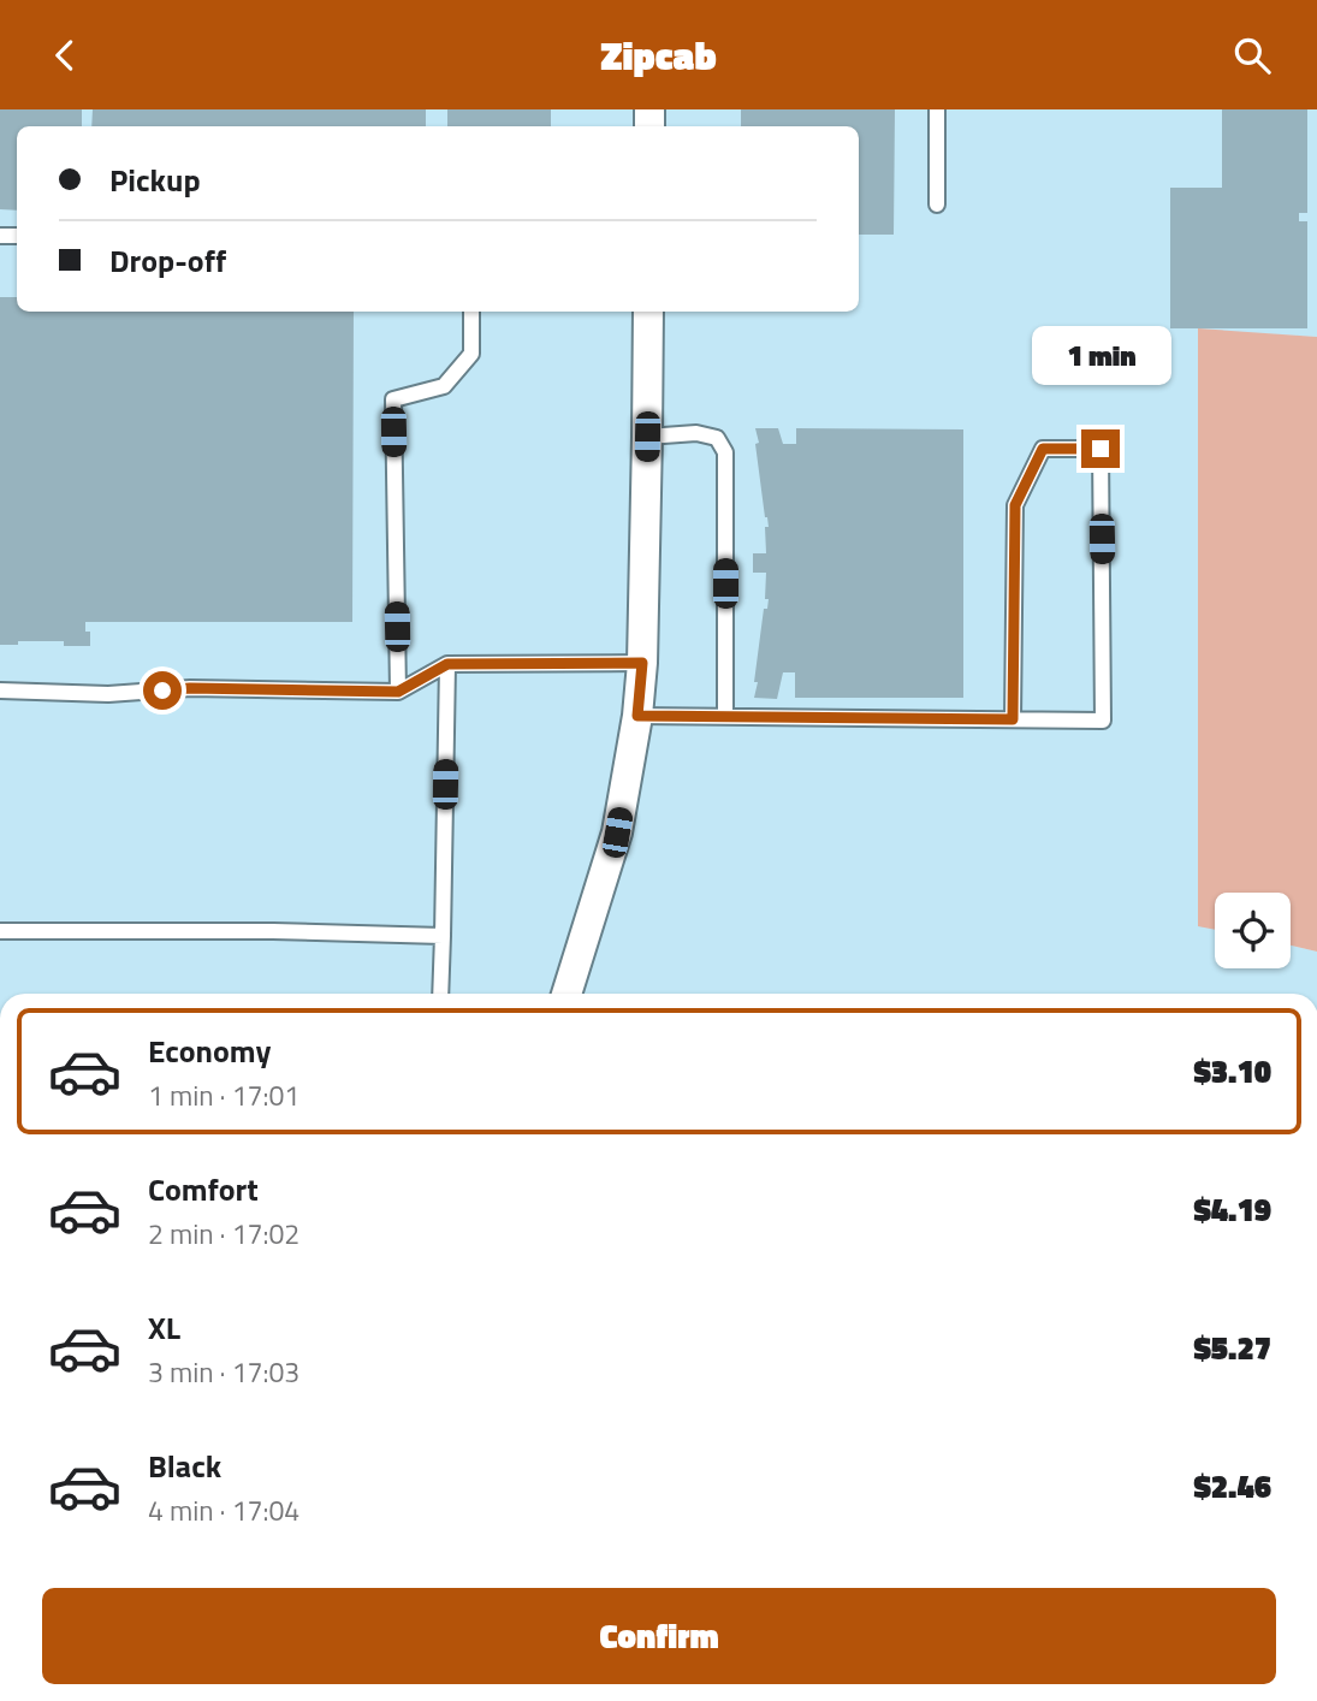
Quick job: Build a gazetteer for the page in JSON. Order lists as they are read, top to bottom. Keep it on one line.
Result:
{"page":{"header":"Zipcab","banner":["Pickup","Drop-off"],"bubble":"1 min","list":[{"name":"Economy","note":"1 min · 17:01","value":"$3.10"},{"name":"Comfort","note":"2 min · 17:02","value":"$4.19"},{"name":"XL","note":"3 min · 17:03","value":"$5.27"},{"name":"Black","note":"4 min · 17:04","value":"$2.46"}],"buttons":"Confirm"}}
